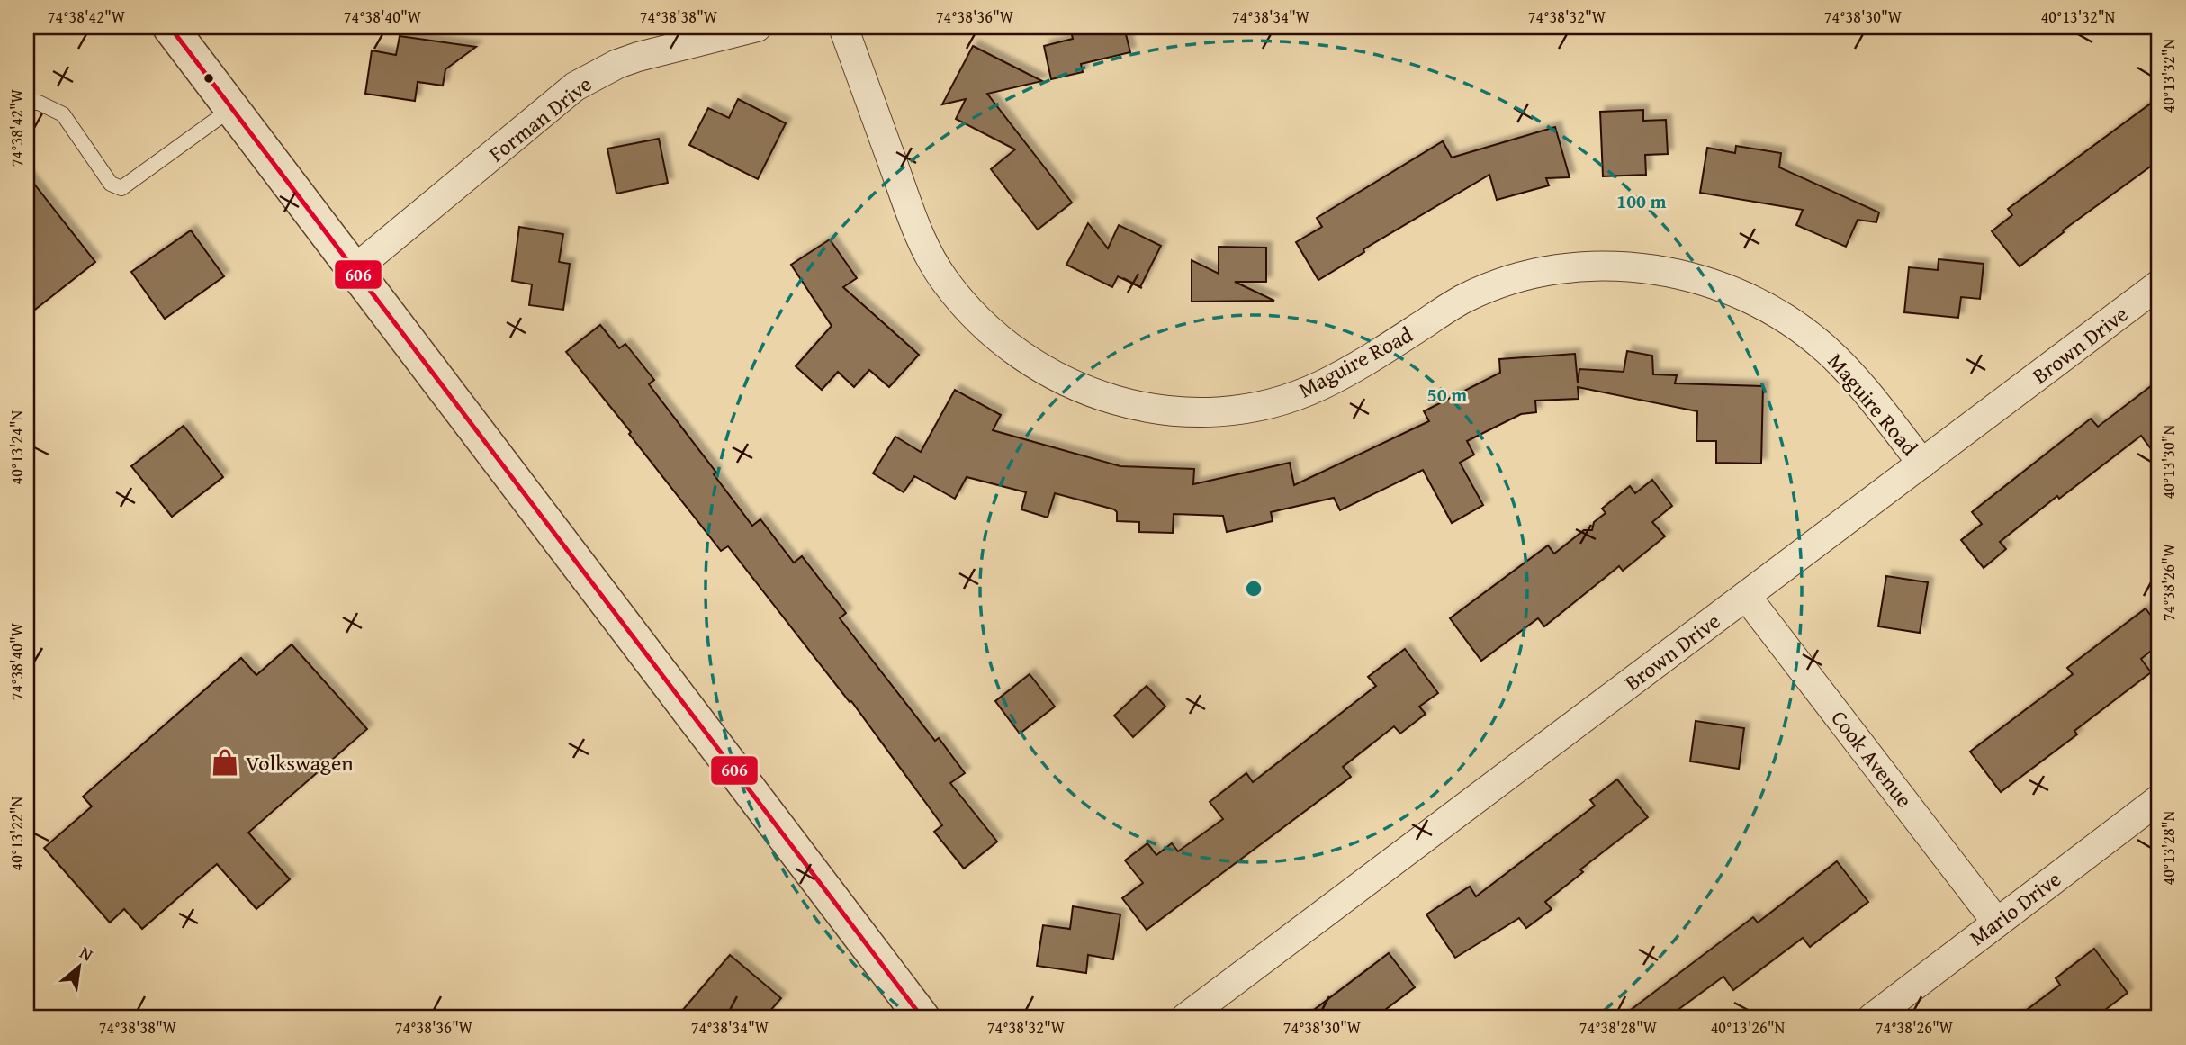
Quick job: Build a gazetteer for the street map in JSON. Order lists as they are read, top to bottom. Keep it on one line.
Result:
{"streets":{"street":["Forman Drive","Brown Drive","Maguire Road","Cook Avenue","Mario Drive"]},"crossings":[["Brown Drive","Maguire Road"],["Brown Drive","Cook Avenue"],["Cook Avenue","Mario Drive"]],"places":{"shop":["Volkswagen"]},"lines":["transit line 606"],"north":"top right","coordinates":["74°38'42\"W","74°38'40\"W","74°38'38\"W","74°38'36\"W","74°38'34\"W","74°38'32\"W","74°38'30\"W","40°13'32\"N","40°13'24\"N","40°13'30\"N","74°38'26\"W","40°13'22\"N","40°13'28\"N","74°38'28\"W","40°13'26\"N"],"rings":["100 m","50 m"]}
